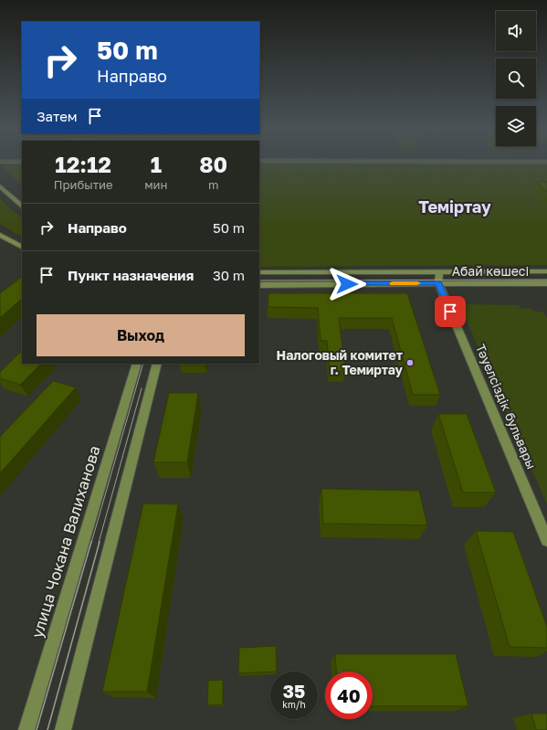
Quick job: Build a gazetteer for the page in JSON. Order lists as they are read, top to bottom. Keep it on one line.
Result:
{"streets":{"street":["Абай көшесі","Тәуелсіздік бульвары","улица Чокана Валиханова"]},"crossings":[["Абай көшесі","Тәуелсіздік бульвары"]],"districts":["Теміртау"],"places":["Налоговый комитет г. Темиртау"],"page":{"turn":["50 m","Направо"],"then":"Затем","eta":["12:12","Прибытие","1","мин","80","m"],"list":[{"name":"Направо","value":"50 m"},{"name":"Пункт назначения","value":"30 m"}],"buttons":"Выход","speed":"35 km/h","limit":"40"}}
